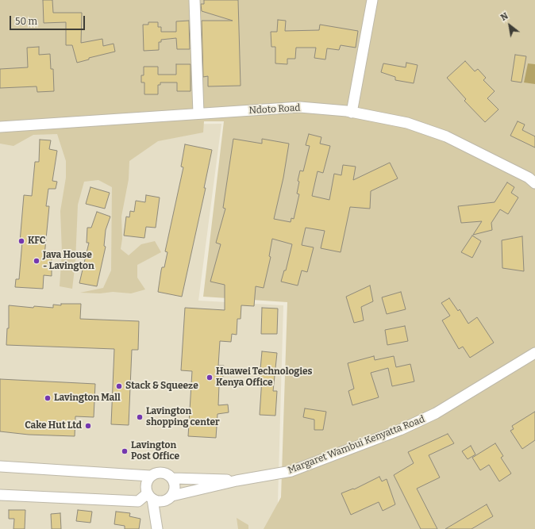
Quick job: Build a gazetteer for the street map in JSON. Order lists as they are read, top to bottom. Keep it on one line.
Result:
{"streets":{"street":["Ndoto Road","Margaret Wambui Kenyatta Road"]},"places":["KFC","Java House - Lavington","Huawei Technologies Kenya Office","Stack & Squeeze","Lavington Mall","Lavington shopping center","Cake Hut Ltd","Lavington Post Office"],"scale_bar":"50 m","north":"top left"}
